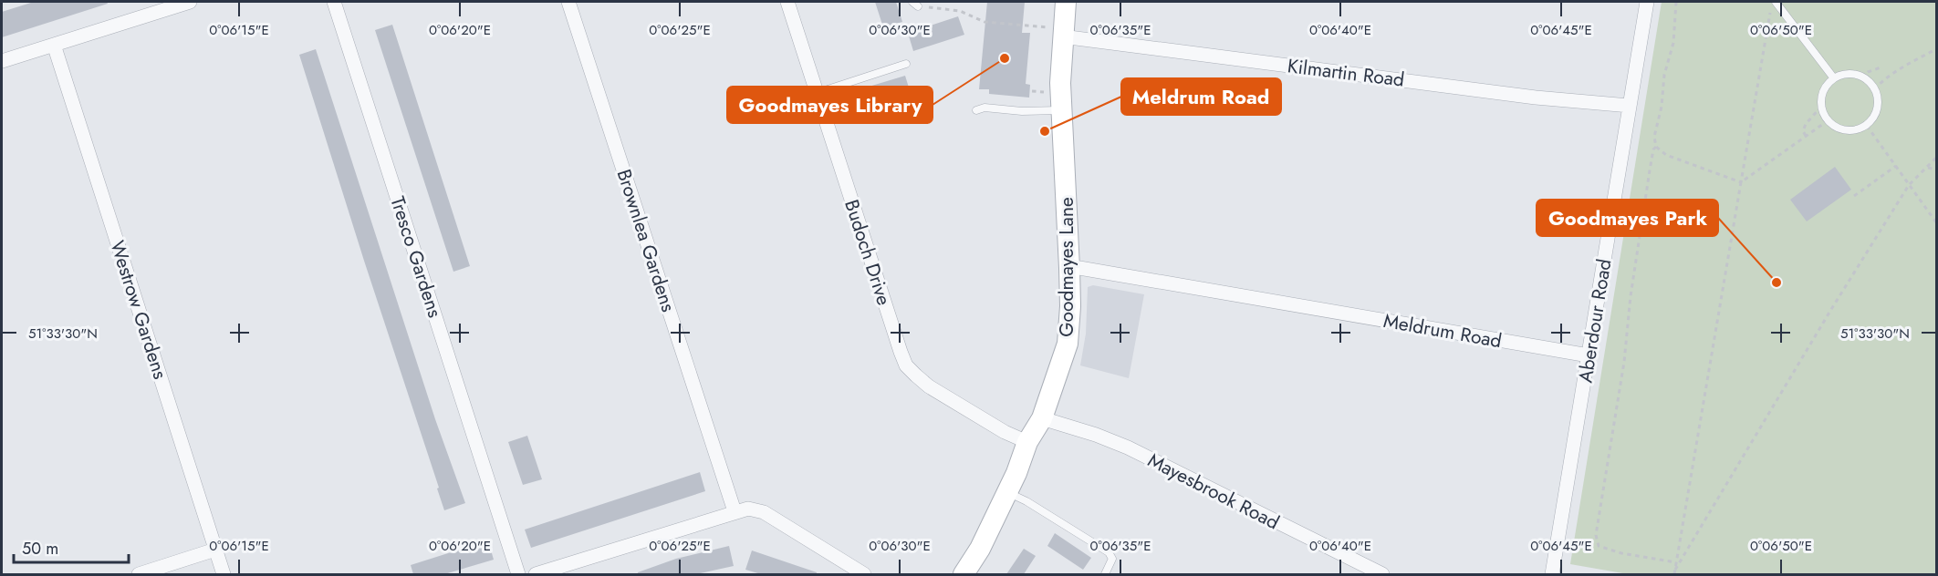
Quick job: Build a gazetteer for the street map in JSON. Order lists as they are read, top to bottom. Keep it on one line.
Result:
{"streets":{"main road":["Goodmayes Lane"],"street":["Kilmartin Road","Brownlea Gardens","Budoch Drive","Tresco Gardens","Westrow Gardens","Aberdour Road","Meldrum Road","Mayesbrook Road"]},"crossings":[["Kilmartin Road","Goodmayes Lane"],["Kilmartin Road","Aberdour Road"],["Budoch Drive","Goodmayes Lane"],["Goodmayes Lane","Meldrum Road"],["Goodmayes Lane","Mayesbrook Road"],["Aberdour Road","Meldrum Road"]],"places":["Goodmayes Library","Meldrum Road","Goodmayes Park"],"scale_bar":"50 m","coordinates":["0°06'15\"E","0°06'20\"E","0°06'25\"E","0°06'30\"E","0°06'35\"E","0°06'40\"E","0°06'45\"E","0°06'50\"E","51°33'30\"N"]}
